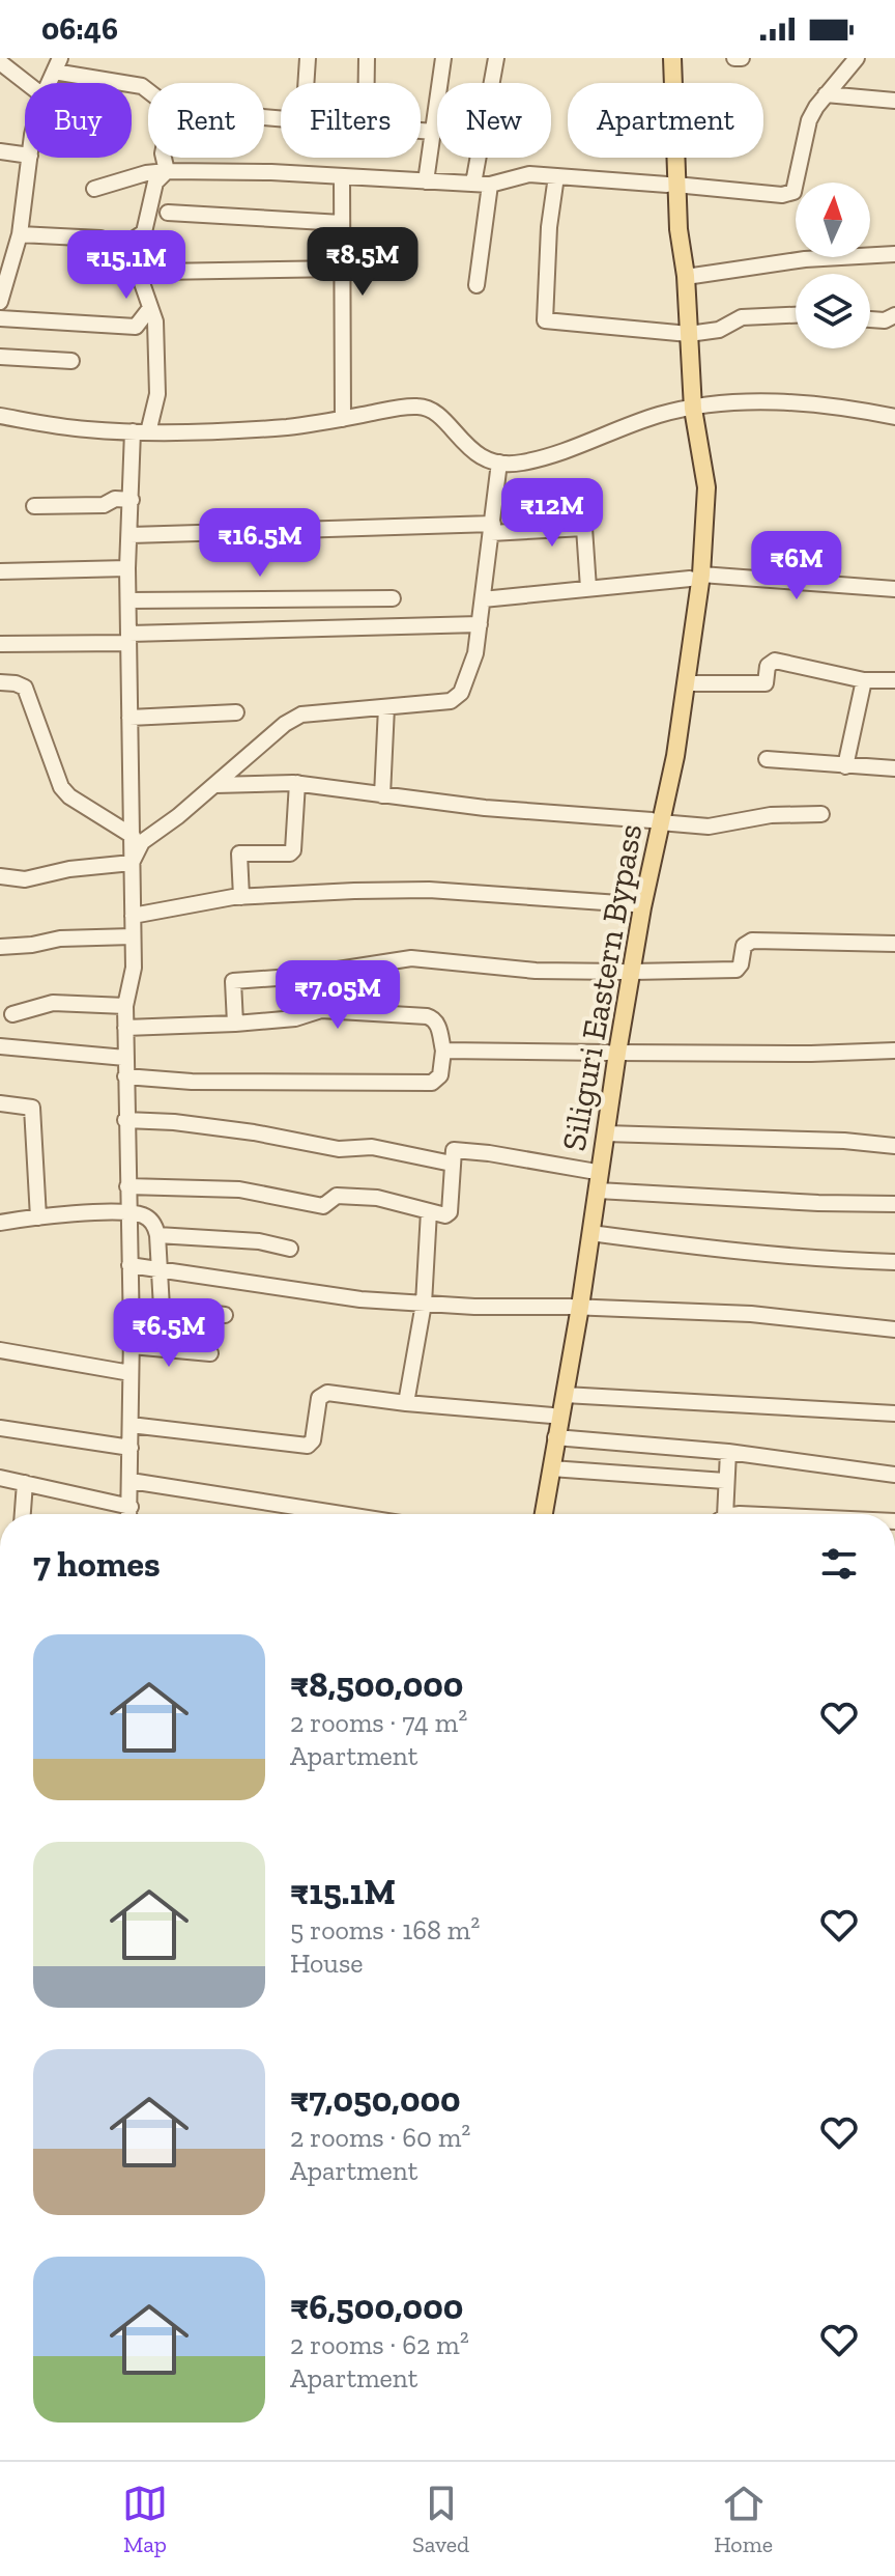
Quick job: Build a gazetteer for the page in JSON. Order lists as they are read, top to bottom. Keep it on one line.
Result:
{"streets":{"main road":["Siliguri Eastern Bypass"]},"north":"top","page":{"status":"06:46","chip":["Buy","Rent","Filters","New","Apartment"],"price":["₹8.5M","₹15.1M","₹12M","₹16.5M","₹6M","₹7.05M","₹6.5M"],"heading":"7 homes","list":[{"name":"₹8,500,000","note":"2 rooms · 74 m² · Apartment"},{"name":"₹15.1M","note":"5 rooms · 168 m² · House"},{"name":"₹7,050,000","note":"2 rooms · 60 m² · Apartment"},{"name":"₹6,500,000","note":"2 rooms · 62 m² · Apartment"}],"tabs":["Map","Saved","Home"]}}
